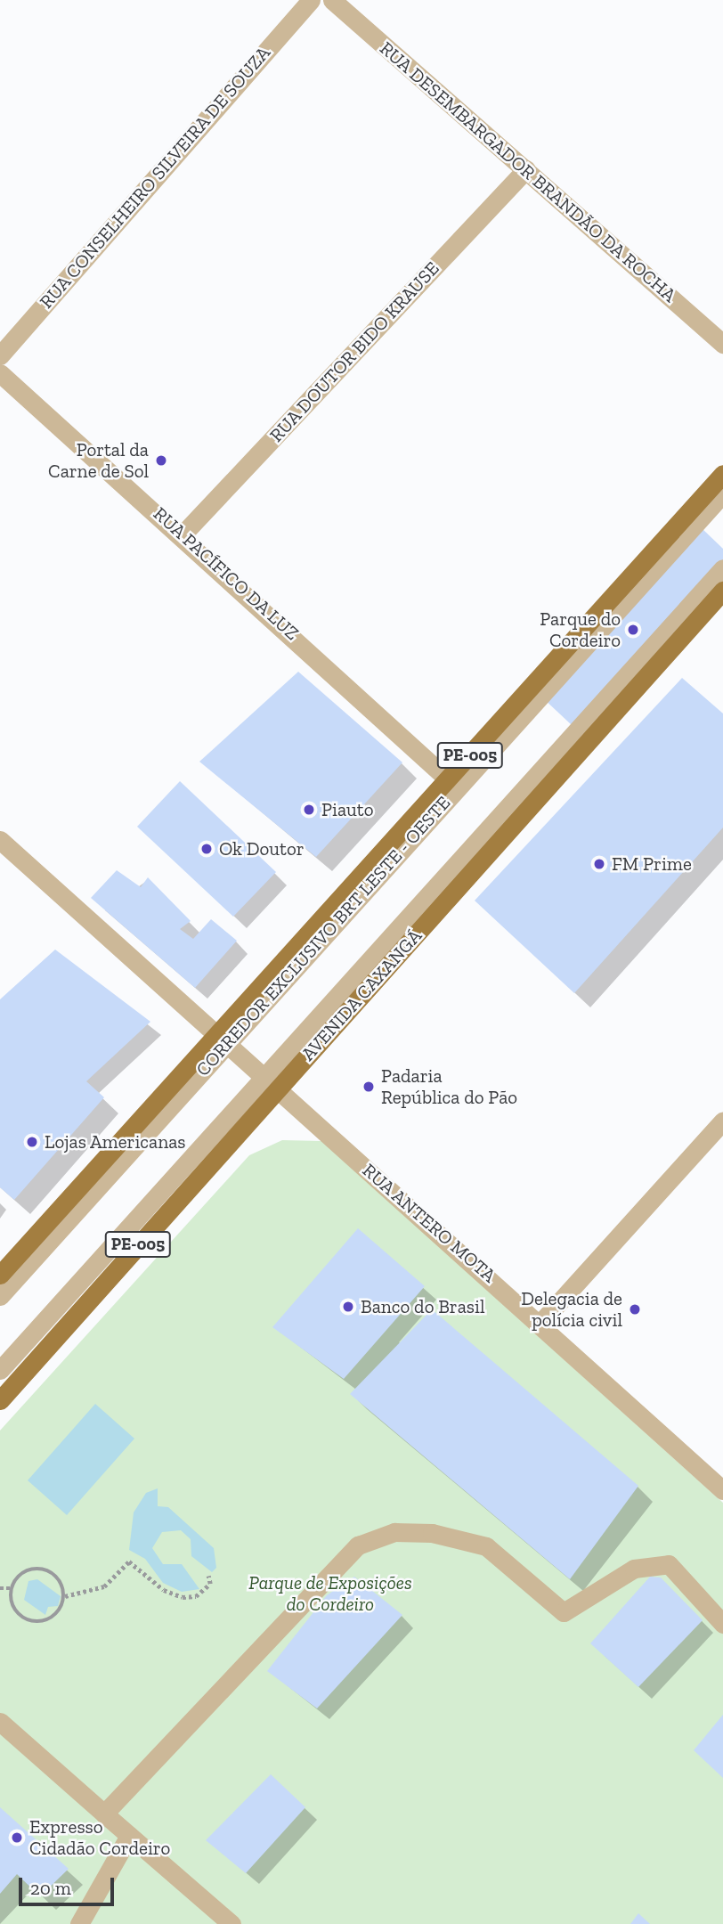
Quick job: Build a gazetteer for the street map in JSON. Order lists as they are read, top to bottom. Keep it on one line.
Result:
{"streets":{"main road":["PE-005","AVENIDA CAXANGÁ"],"street":["RUA DESEMBARGADOR BRANDÃO DA ROCHA","RUA CONSELHEIRO SILVEIRA DE SOUZA","RUA DOUTOR BIDO KRAUSE","RUA PACÍFICO DA LUZ","CORREDOR EXCLUSIVO BRT LESTE - OESTE","RUA ANTERO MOTA"]},"crossings":[["RUA DESEMBARGADOR BRANDÃO DA ROCHA","RUA DOUTOR BIDO KRAUSE"],["RUA DOUTOR BIDO KRAUSE","RUA PACÍFICO DA LUZ"],["RUA PACÍFICO DA LUZ","PE-005"],["PE-005","CORREDOR EXCLUSIVO BRT LESTE - OESTE"],["PE-005","RUA ANTERO MOTA"],["CORREDOR EXCLUSIVO BRT LESTE - OESTE","RUA ANTERO MOTA"],["AVENIDA CAXANGÁ","RUA ANTERO MOTA"]],"parks":["Parque de Exposições do Cordeiro"],"places":["Portal da Carne de Sol","Parque do Cordeiro","Piauto","Ok Doutor","FM Prime","Padaria República do Pão","Lojas Americanas","Banco do Brasil","Delegacia de polícia civil","Expresso Cidadão Cordeiro"],"scale_bar":"20 m"}
